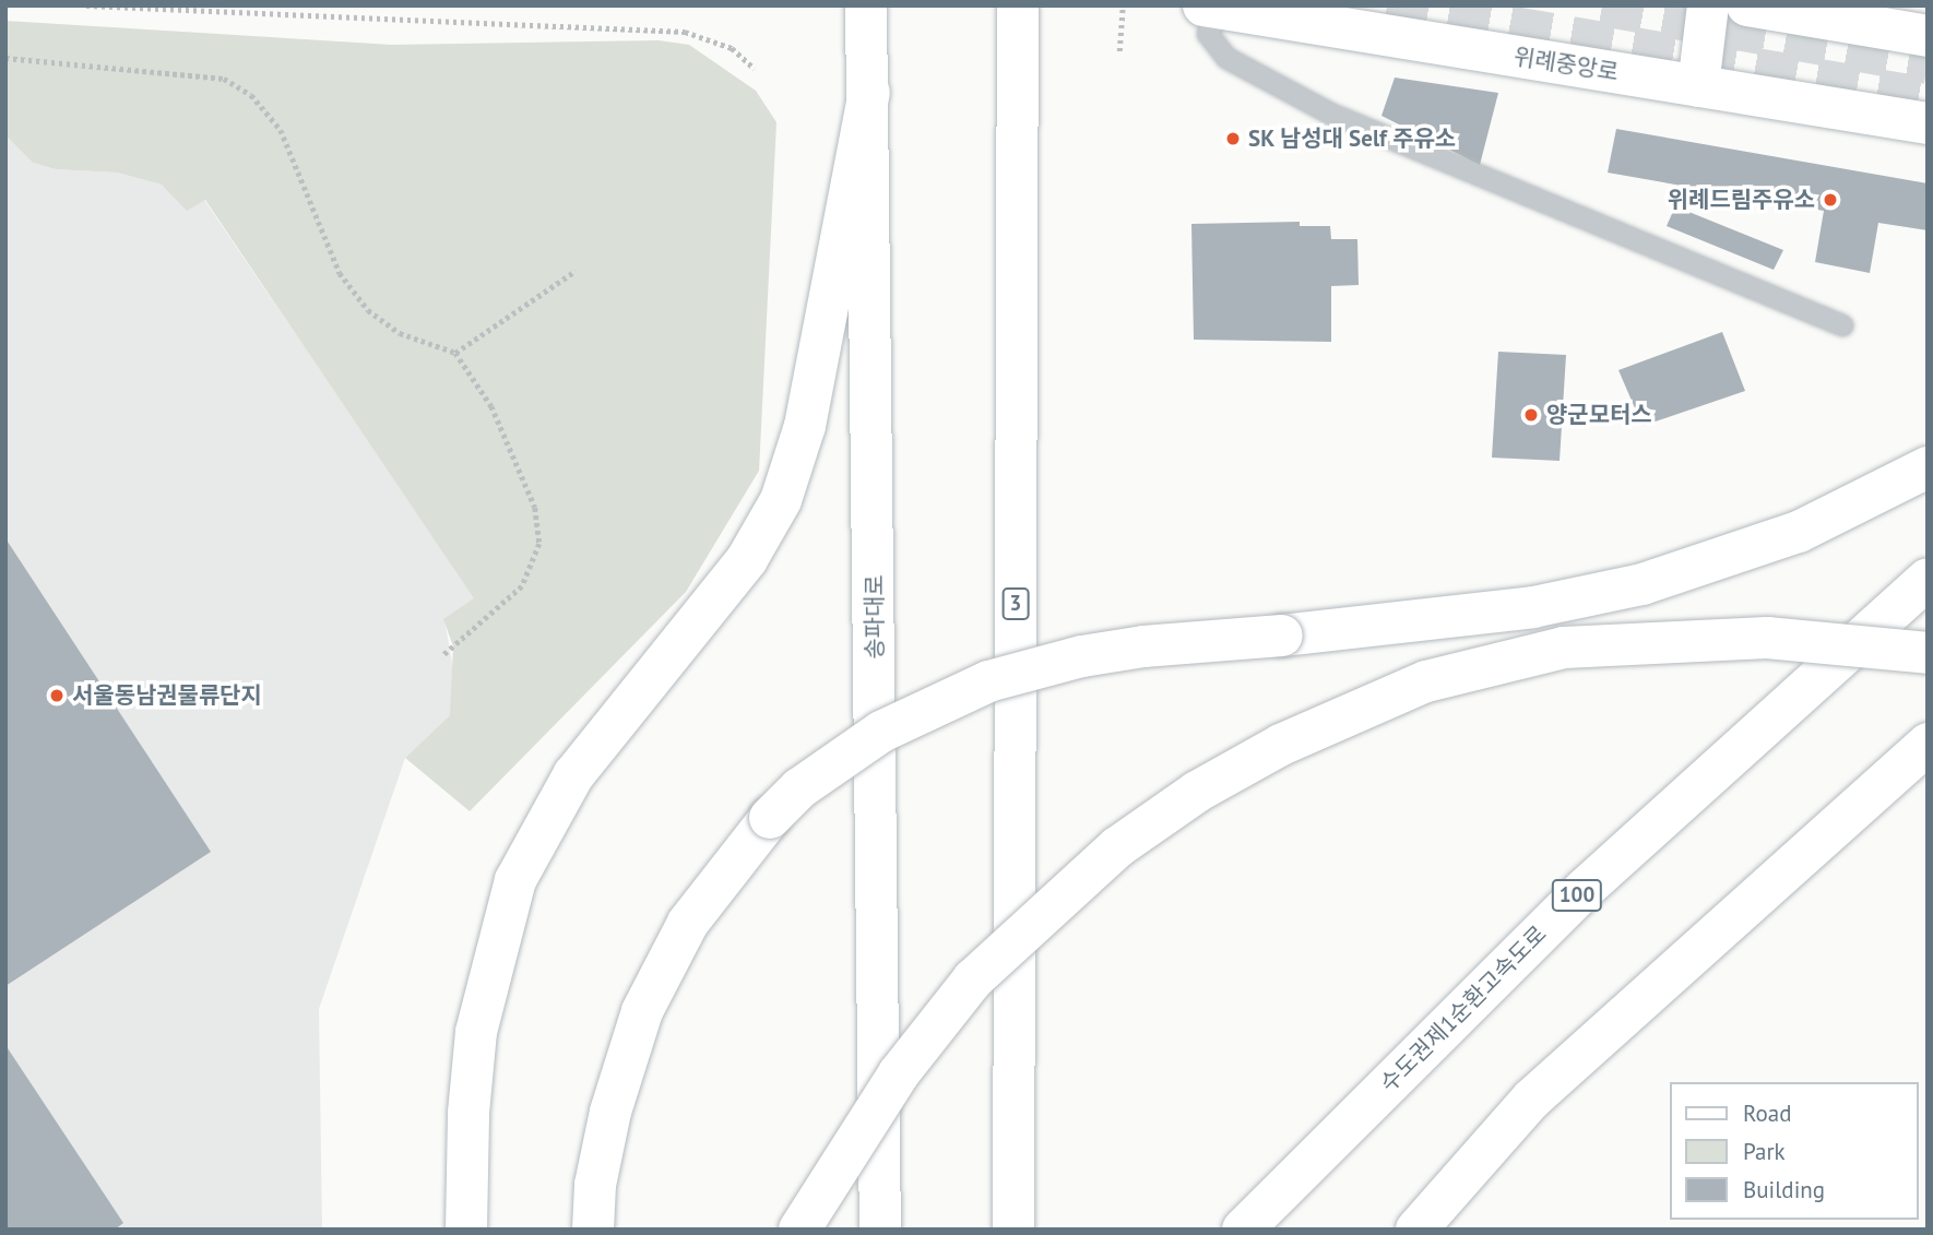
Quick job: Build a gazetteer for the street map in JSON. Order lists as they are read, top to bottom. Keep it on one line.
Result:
{"streets":{"main road":["위례중앙로","3","송파대로","100","수도권제1순환고속도로"]},"places":["SK 남성대 Self 주유소","위례드림주유소","양군모터스","서울동남권물류단지"],"legend":["Road","Park","Building"]}
